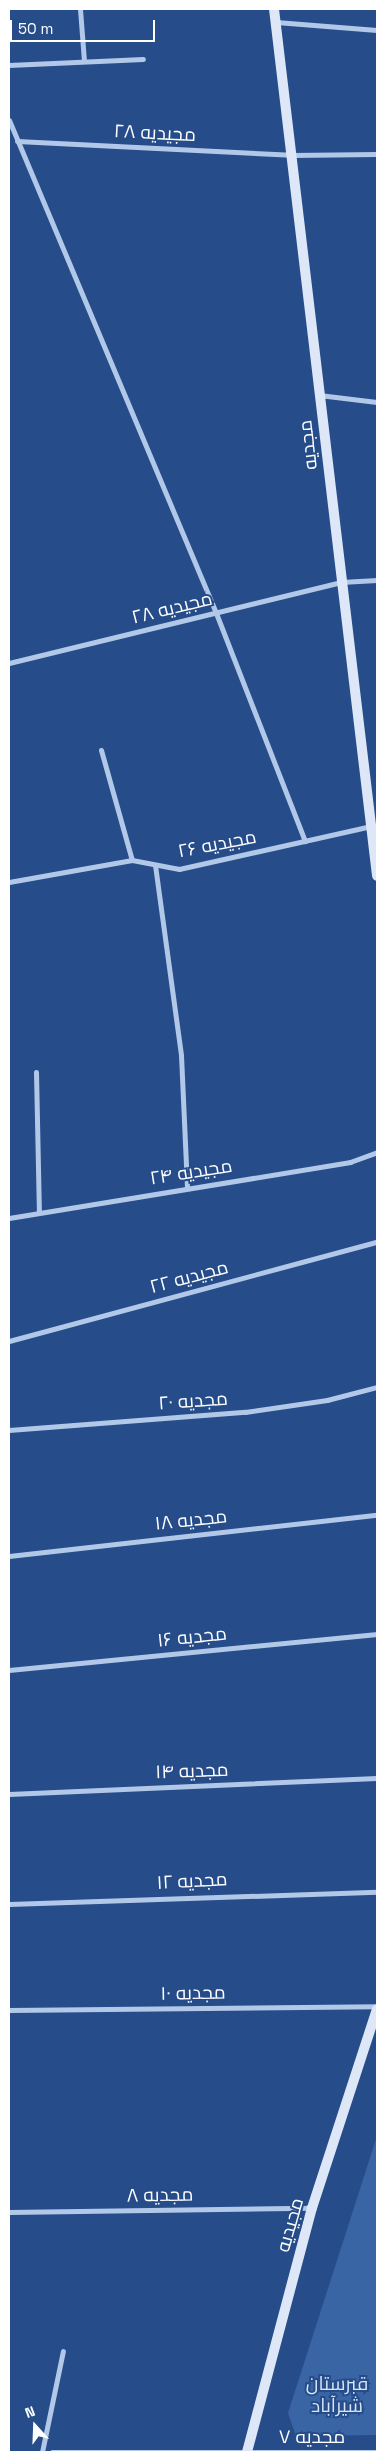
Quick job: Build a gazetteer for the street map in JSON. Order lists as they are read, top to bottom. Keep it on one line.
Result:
{"streets":{"street":["مجیدیه ۲۸","مجدیه","مجیدیه ۲۶","مجیدیه ۲۴","مجیدیه ۲۲","مجدیه ۲۰","مجدیه ۱۸","مجدیه ۱۶","مجدیه ۱۴","مجدیه ۱۲","مجدیه ۱۰","مجدیه ۸","مجیدیه","مجدیه ۷"]},"crossings":[["مجیدیه ۲۸","مجدیه"],["مجدیه","مجیدیه ۲۶"],["مجدیه ۱۰","مجیدیه"],["مجدیه ۸","مجیدیه"],["مجیدیه","مجدیه ۷"]],"parks":["قبرستان شیرآباد"],"scale_bar":"50 m","north":"top"}
